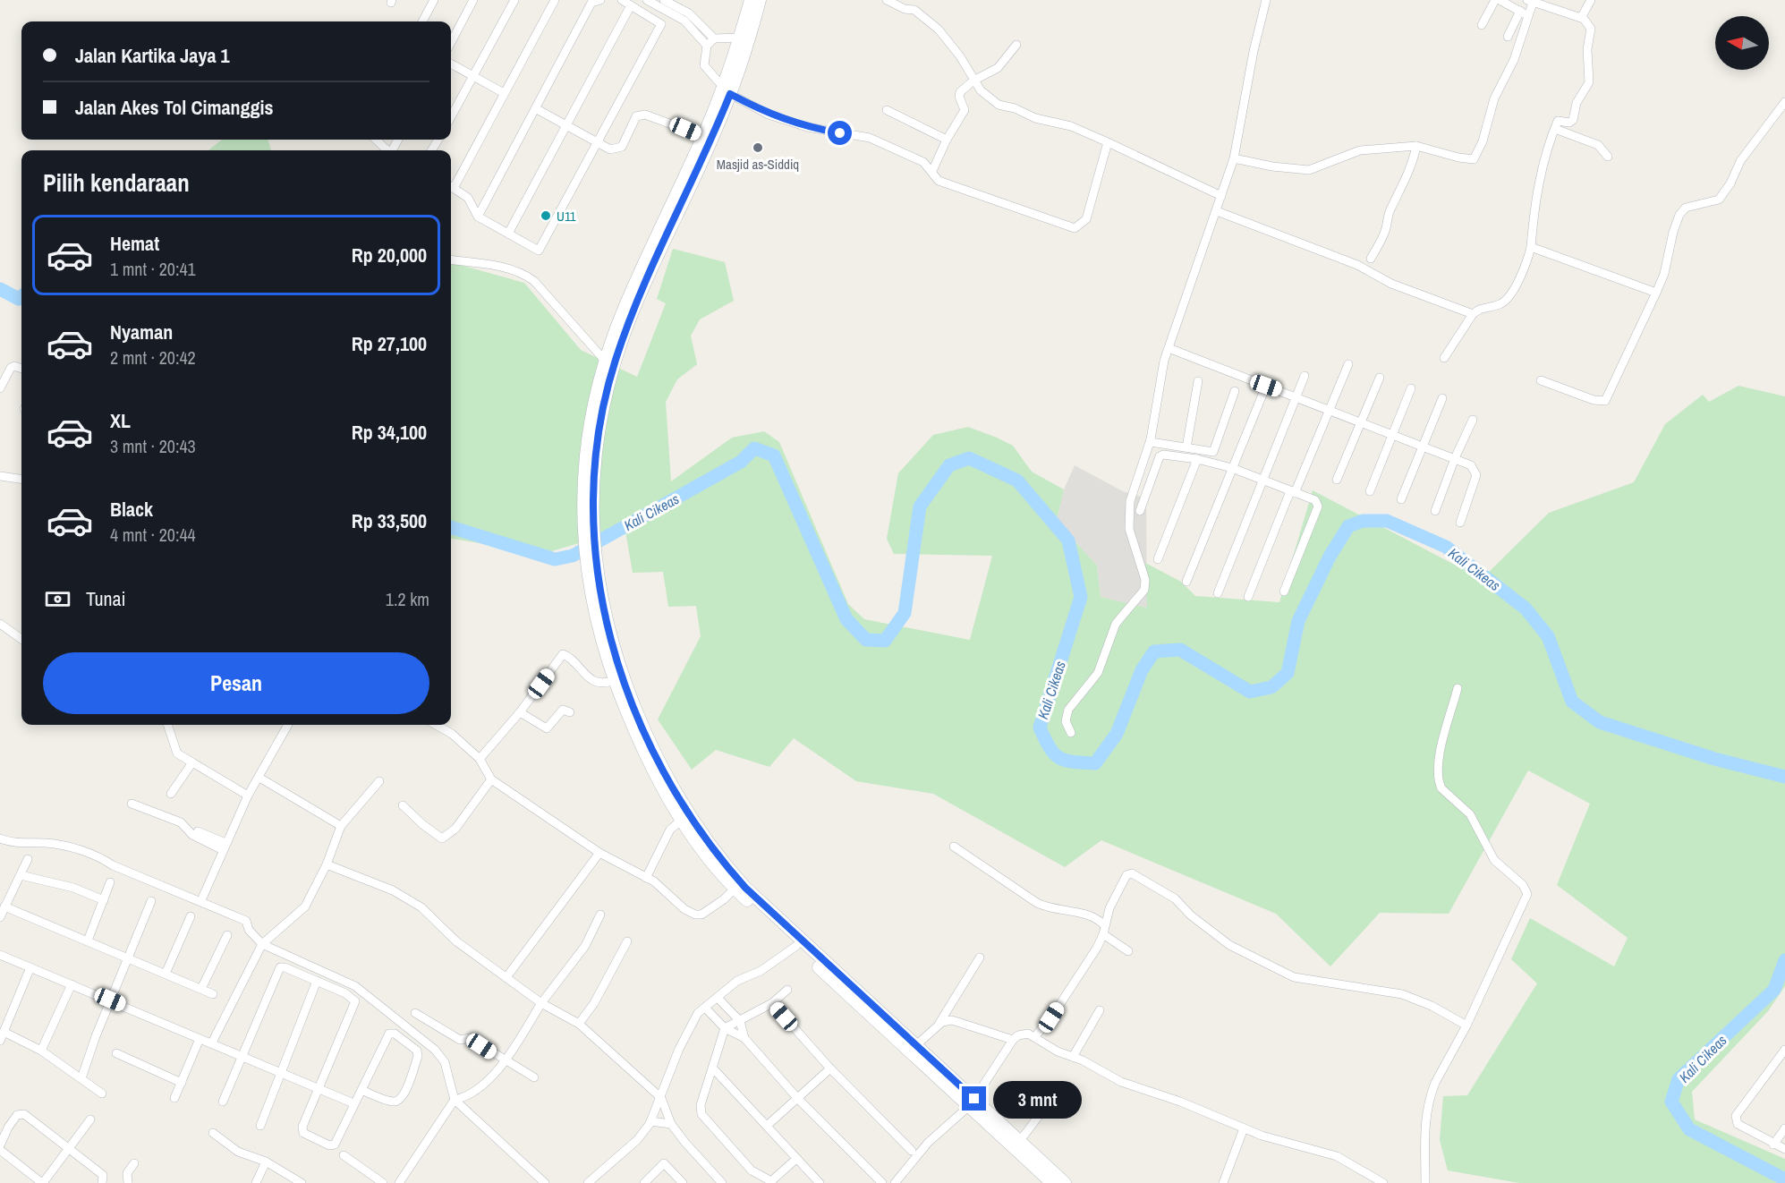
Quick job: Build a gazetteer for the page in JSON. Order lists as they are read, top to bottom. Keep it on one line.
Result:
{"water":["Kali Cikeas"],"places":["Masjid as-Siddiq","U11"],"north":"left","page":{"banner":["Jalan Kartika Jaya 1","Jalan Akes Tol Cimanggis"],"heading":"Pilih kendaraan","list":[{"name":"Hemat","note":"1 mnt · 20:41","value":"Rp 20,000"},{"name":"Nyaman","note":"2 mnt · 20:42","value":"Rp 27,100"},{"name":"XL","note":"3 mnt · 20:43","value":"Rp 34,100"},{"name":"Black","note":"4 mnt · 20:44","value":"Rp 33,500"}],"pay":["Tunai","1.2 km"],"buttons":"Pesan","bubble":"3 mnt"}}
